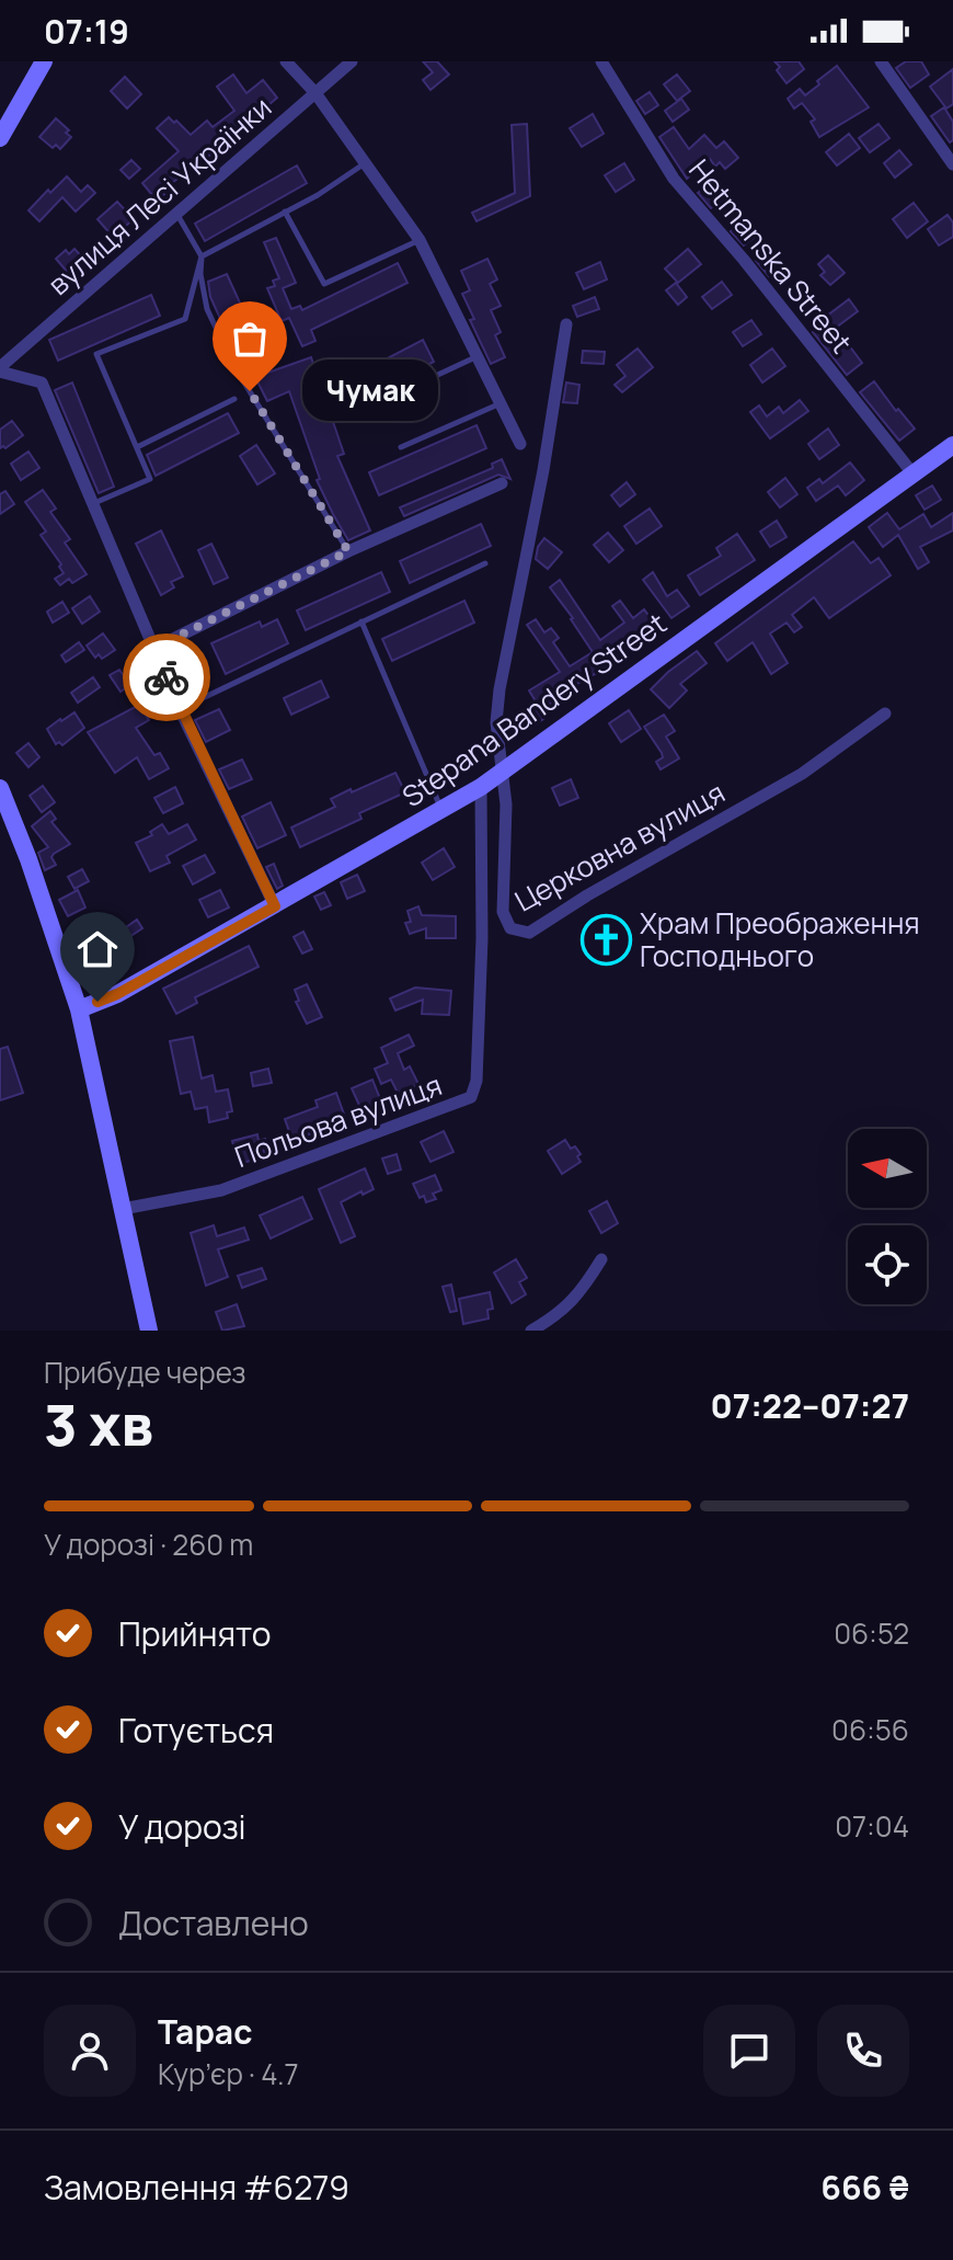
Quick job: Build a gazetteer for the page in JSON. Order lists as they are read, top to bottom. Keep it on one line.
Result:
{"streets":{"street":["вулиця Лесі Українки","Hetmanska Street","Stepana Bandery Street","Церковна вулиця","Польова вулиця"]},"crossings":[["Hetmanska Street","Stepana Bandery Street"],["Stepana Bandery Street","Церковна вулиця"],["Stepana Bandery Street","Польова вулиця"]],"places":{"other":["Чумак"],"church":["Храм Преображення Господнього"]},"north":"left","page":{"status":"07:19","bubble":"Чумак","heading":["3 хв","Прибуде через","07:22–07:27"],"panel":["Тарас","Кур’єр · 4.7","Замовлення #6279","666 ₴"],"bar":"У дорозі · 260 m","list":[["Прийнято","06:52"],["Готується","06:56"],["У дорозі","07:04"],"Доставлено"]}}
